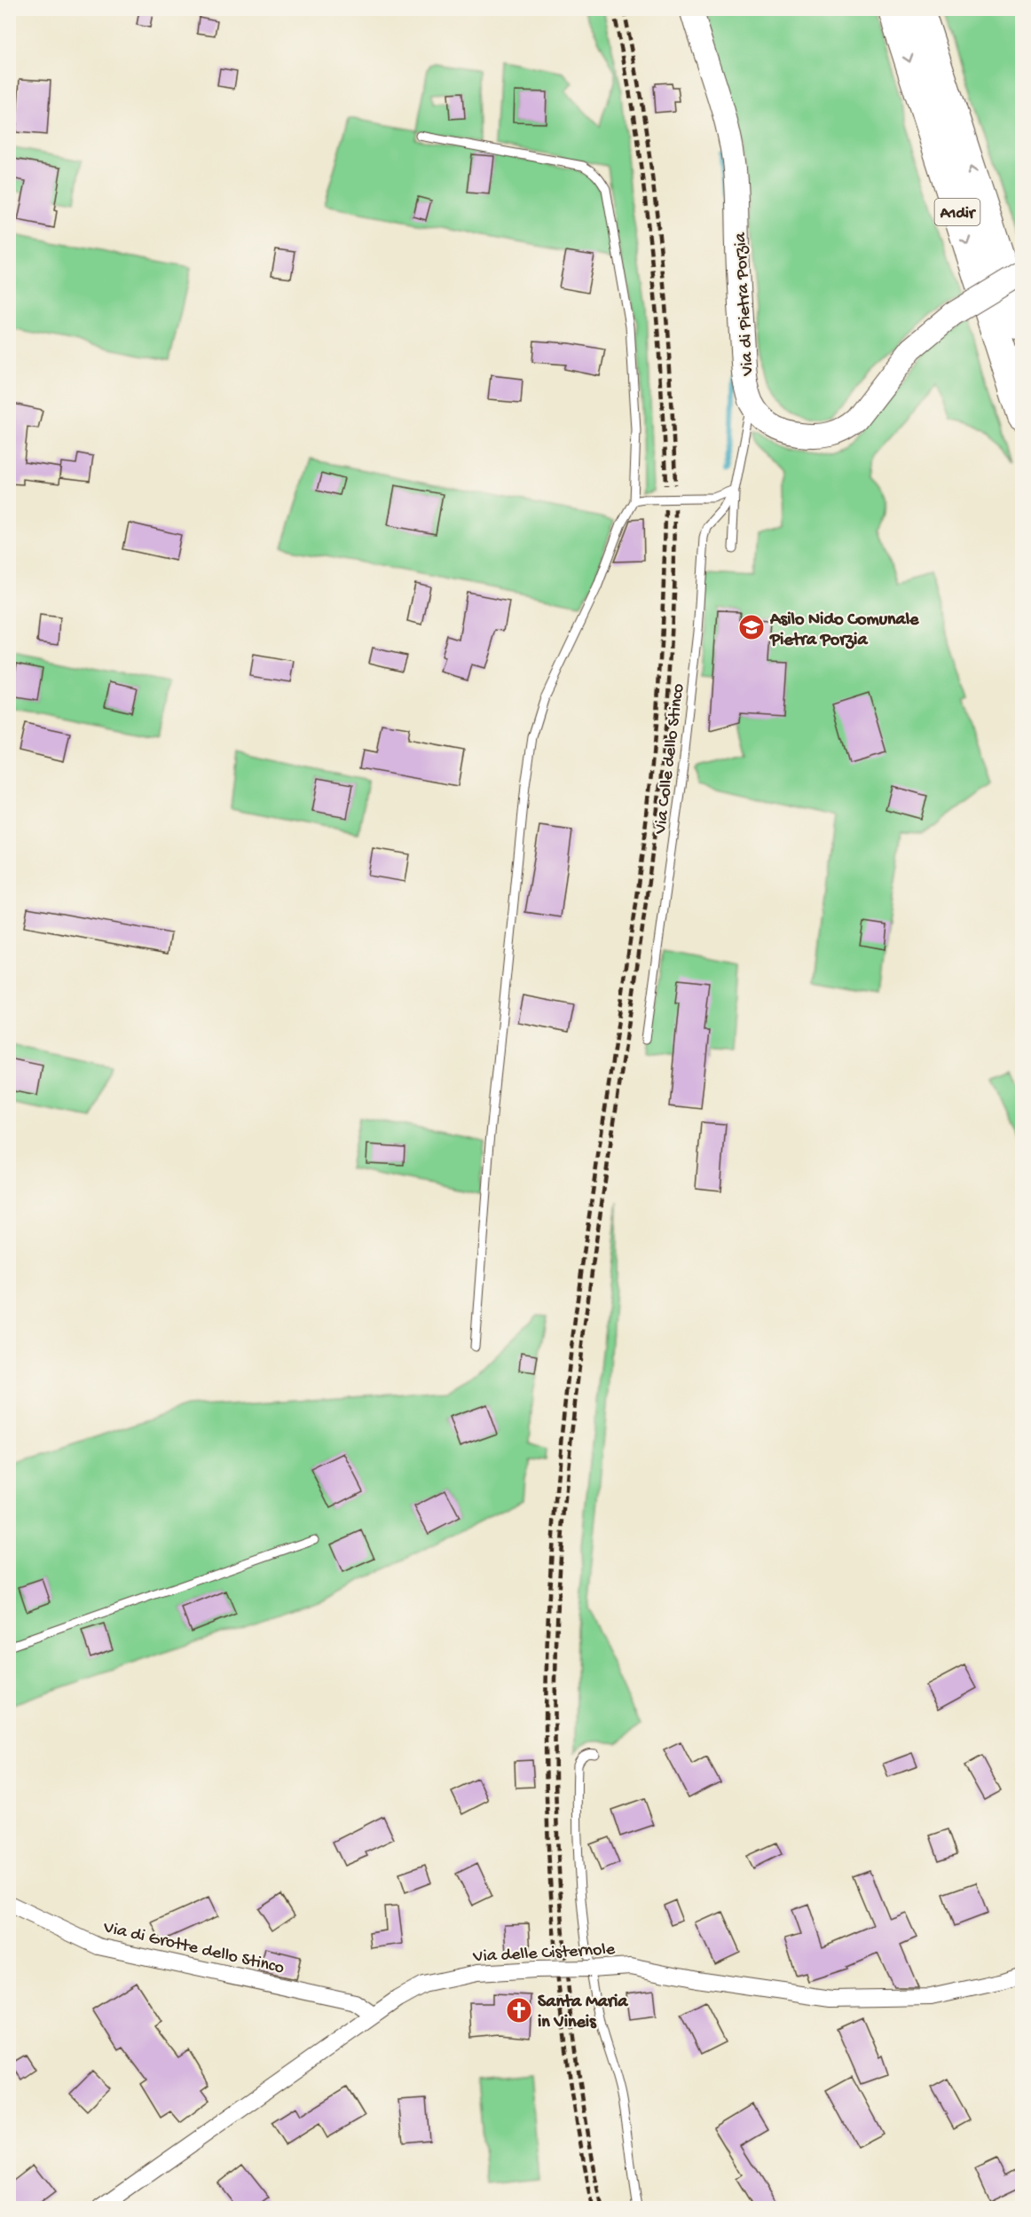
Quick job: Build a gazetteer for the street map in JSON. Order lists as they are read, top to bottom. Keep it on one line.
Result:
{"streets":{"highway":["A1dir"],"street":["Via di Pietra Porzia","Via di Grotte dello Stinco","Via delle Cisternole"],"lane":["Via Colle dello Stinco"]},"crossings":[["Via di Pietra Porzia","Via Colle dello Stinco"],["Via di Grotte dello Stinco","Via delle Cisternole"]],"places":{"school or university":["Asilo Nido Comunale Pietra Porzia"],"church":["Santa Maria in Vineis"]}}
